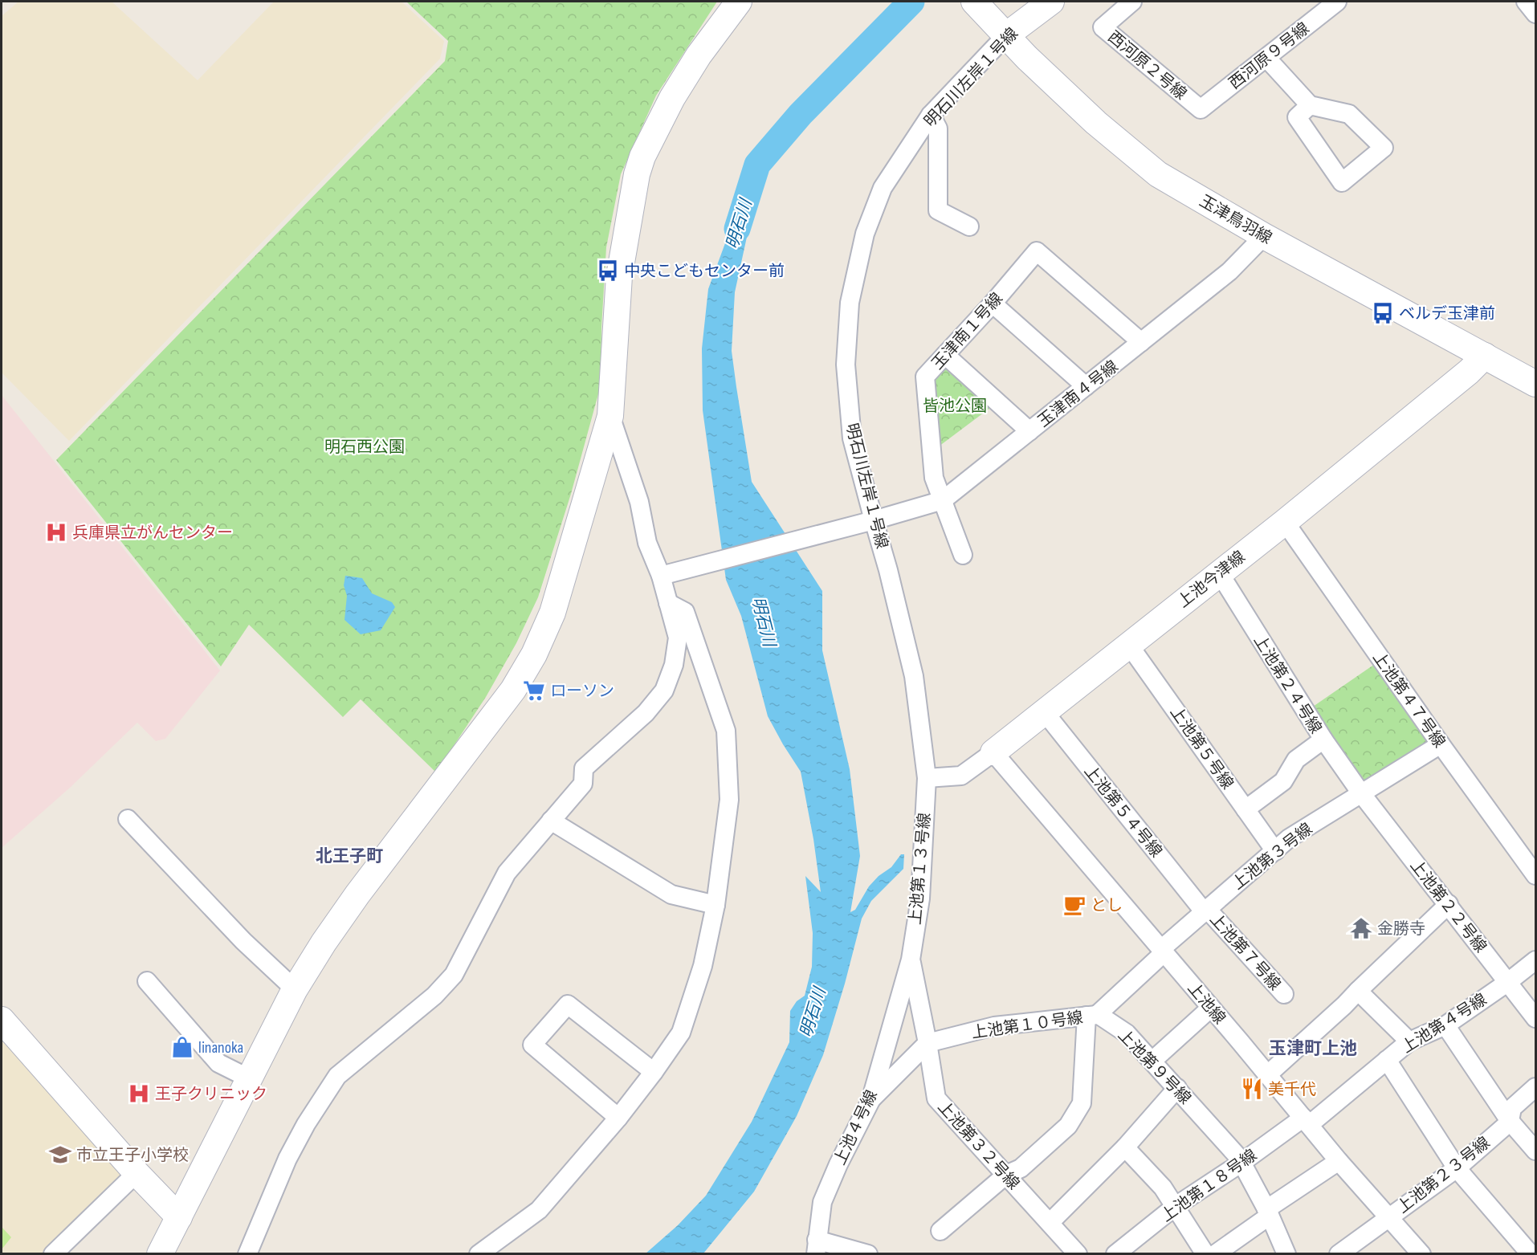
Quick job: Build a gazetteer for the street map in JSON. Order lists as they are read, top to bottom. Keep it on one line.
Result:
{"streets":{"street":["西河原９号線","西河原２号線","明石川左岸１号線","玉津鳥羽線","玉津南１号線","玉津南４号線","上池今津線","上池第２４号線","上池第４７号線","上池第５号線","上池第５４号線","上池第３号線","上池第１３号線","上池第２２号線","上池第７号線","上池線","上池第４号線","上池第１０号線","上池第９号線","上池４号線","上池第３２号線","上池第２３号線","上池第１８号線"]},"crossings":[["西河原９号線","西河原２号線"],["明石川左岸１号線","玉津鳥羽線"],["明石川左岸１号線","玉津南４号線"],["明石川左岸１号線","上池今津線"],["明石川左岸１号線","上池第１３号線"],["玉津鳥羽線","玉津南４号線"],["玉津鳥羽線","上池今津線"],["玉津南１号線","玉津南４号線"],["上池今津線","上池第２４号線"],["上池今津線","上池第４７号線"],["上池今津線","上池第５号線"],["上池今津線","上池第５４号線"],["上池今津線","上池第１３号線"],["上池今津線","上池線"],["上池第２４号線","上池第３号線"],["上池第２４号線","上池第２２号線"],["上池第４７号線","上池第３号線"],["上池第５号線","上池第３号線"],["上池第５４号線","上池第３号線"],["上池第５４号線","上池第７号線"],["上池第３号線","上池第２２号線"],["上池第３号線","上池第７号線"],["上池第３号線","上池線"],["上池第３号線","上池第１０号線"],["上池第３号線","上池第９号線"],["上池第１３号線","上池４号線"],["上池第１３号線","上池第３２号線"],["上池第２２号線","上池第４号線"],["上池線","上池第４号線"],["上池線","上池第２３号線"],["上池線","上池第１８号線"],["上池第４号線","上池第１８号線"],["上池第１０号線","上池第９号線"],["上池第１０号線","上池第３２号線"],["上池第９号線","上池第１８号線"],["上池４号線","上池第３２号線"]],"districts":["北王子町","玉津町上池"],"water":["明石川"],"parks":["皆池公園","明石西公園"],"places":{"bus stop":["中央こどもセンター前","ベルデ玉津前"],"hospital":["兵庫県立がんセンター","王子クリニック"],"supermarket":["ローソン"],"cafe":["とし"],"temple":["金勝寺"],"shop":["linanoka"],"restaurant":["美千代"],"school or university":["市立王子小学校"]}}
